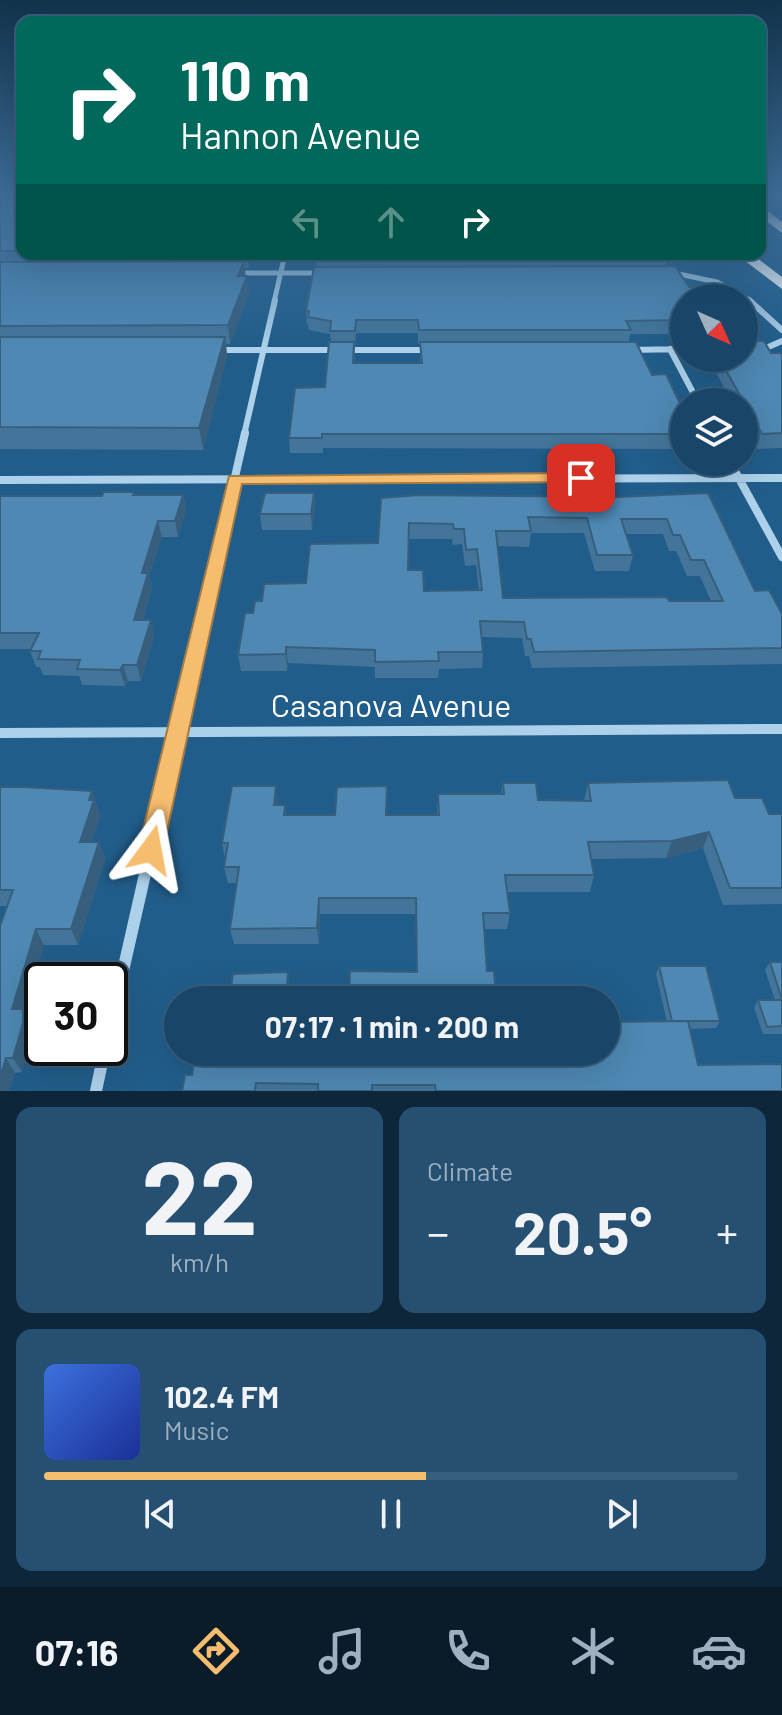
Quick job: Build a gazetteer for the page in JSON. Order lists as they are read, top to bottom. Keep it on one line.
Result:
{"streets":{"street":["Casanova Avenue"]},"north":"bottom right","page":{"turn":["110 m","Hannon Avenue"],"limit":"30","trip":"07:17 · 1 min · 200 m","tile":[["22","km/h"],"Climate"],"heat":["−","20.5°","+"],"song":["102.4 FM","Music"],"tabs":"07:16"}}
